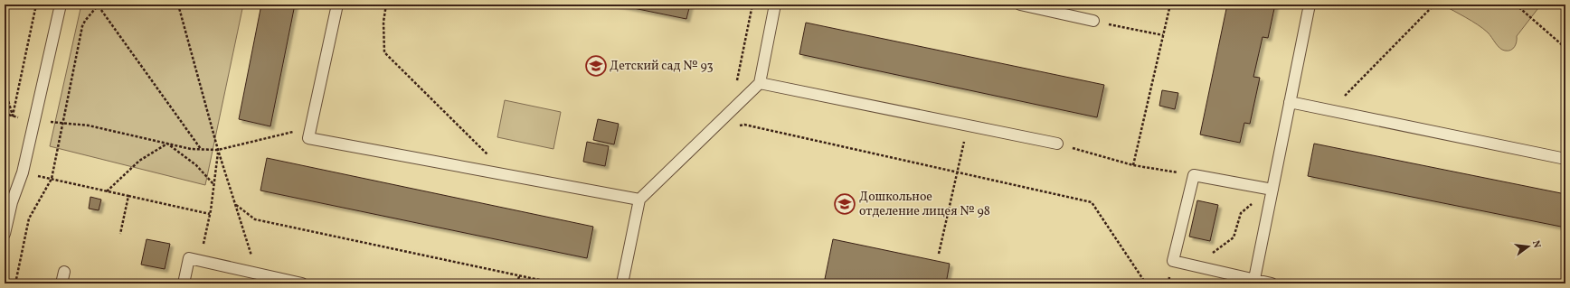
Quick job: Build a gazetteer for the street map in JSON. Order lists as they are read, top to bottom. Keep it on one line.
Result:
{"places":{"school or university":["Детский сад № 93","Дошкольное отделение лицея № 98"]},"north":"right"}
